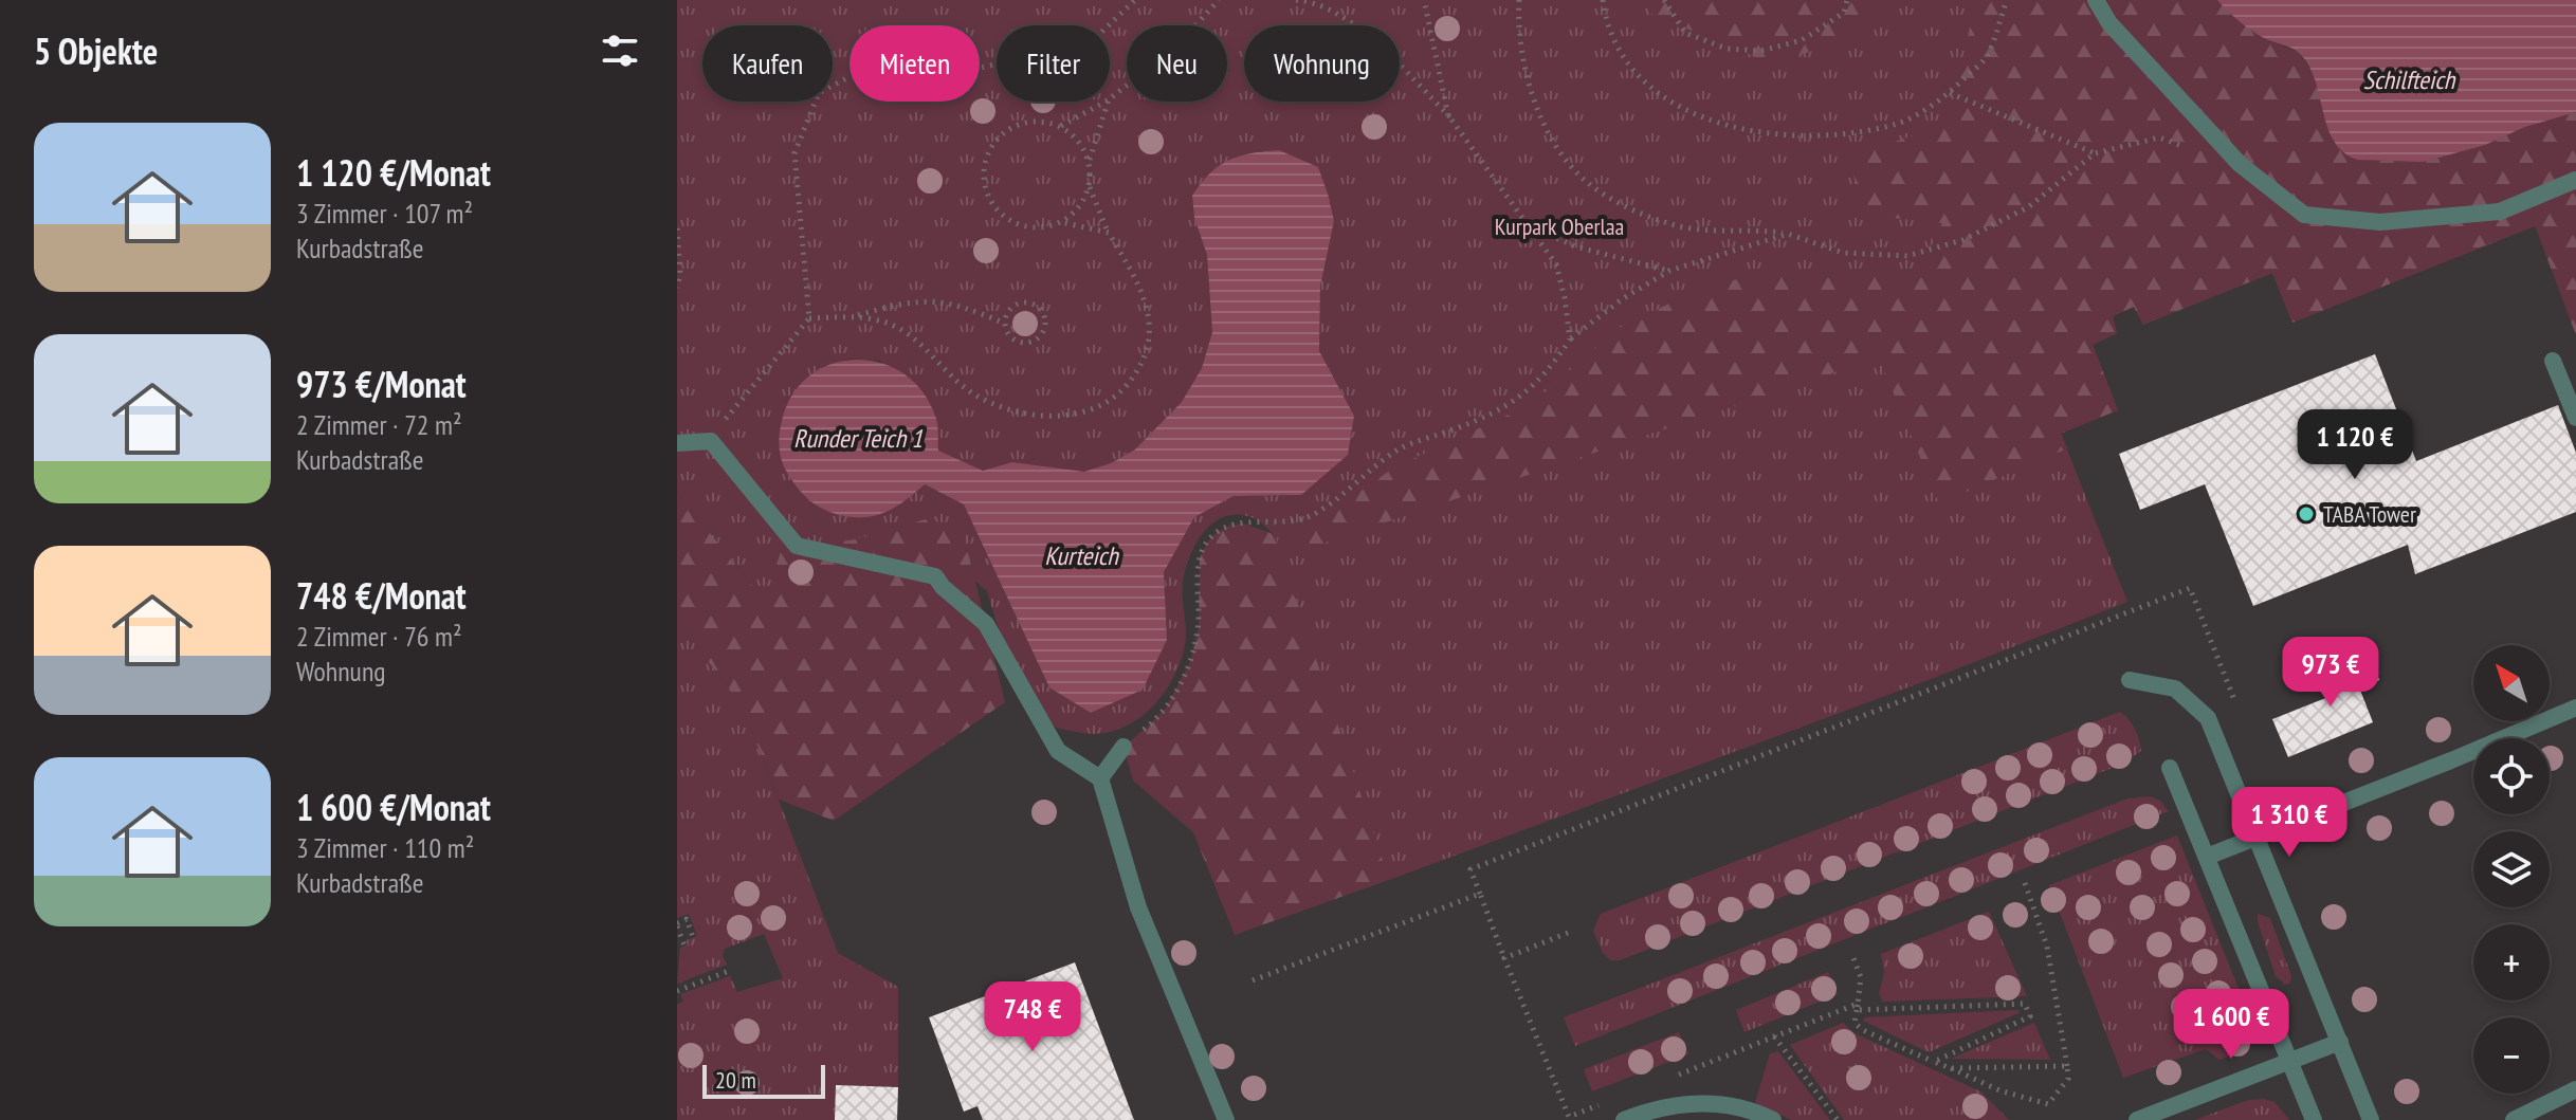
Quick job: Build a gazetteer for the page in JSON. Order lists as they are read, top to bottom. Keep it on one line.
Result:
{"water":["Schilfteich","Runder Teich 1","Kurteich"],"parks":["Kurpark Oberlaa"],"places":["TABA Tower"],"scale_bar":"20 m","north":"top left","page":{"heading":"5 Objekte","chip":["Kaufen","Mieten","Filter","Neu","Wohnung"],"list":[{"name":"1 120 €/Monat","note":"3 Zimmer · 107 m² · Kurbadstraße"},{"name":"973 €/Monat","note":"2 Zimmer · 72 m² · Kurbadstraße"},{"name":"748 €/Monat","note":"2 Zimmer · 76 m² · Wohnung"},{"name":"1 600 €/Monat","note":"3 Zimmer · 110 m² · Kurbadstraße"}],"price":["1 120 €","973 €","1 310 €","748 €","1 600 €"],"map_buttons":["+","−"],"scale":"20 m"}}
